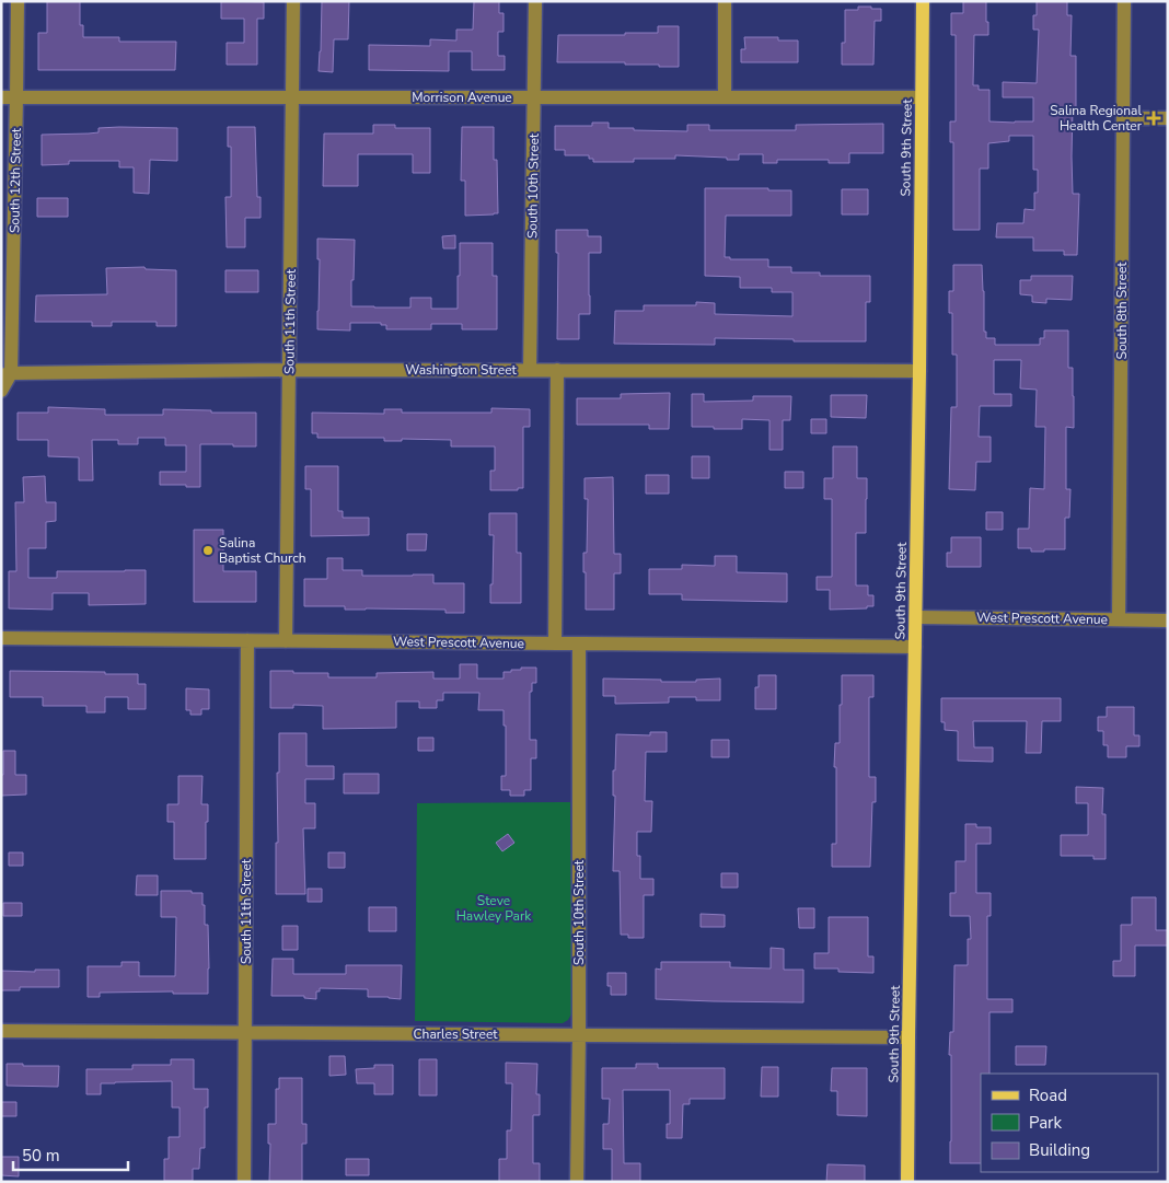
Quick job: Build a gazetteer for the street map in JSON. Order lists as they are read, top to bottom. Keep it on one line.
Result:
{"streets":{"main road":["South 9th Street"],"street":["Morrison Avenue","South 12th Street","South 10th Street","South 8th Street","South 11th Street","Washington Street","West Prescott Avenue","Charles Street"]},"crossings":[["Morrison Avenue","South 9th Street"],["Morrison Avenue","South 12th Street"],["Morrison Avenue","South 10th Street"],["Morrison Avenue","South 11th Street"],["South 9th Street","Washington Street"],["South 9th Street","West Prescott Avenue"],["South 9th Street","Charles Street"],["South 12th Street","Washington Street"],["South 10th Street","Washington Street"],["South 10th Street","West Prescott Avenue"],["South 10th Street","Charles Street"],["South 8th Street","West Prescott Avenue"],["South 11th Street","Washington Street"],["South 11th Street","West Prescott Avenue"],["South 11th Street","Charles Street"]],"parks":["Steve Hawley Park"],"places":{"health":["Salina Regional Health Center"],"other":["Salina Baptist Church"]},"legend":["Road","Park","Building"],"scale_bar":"50 m"}
